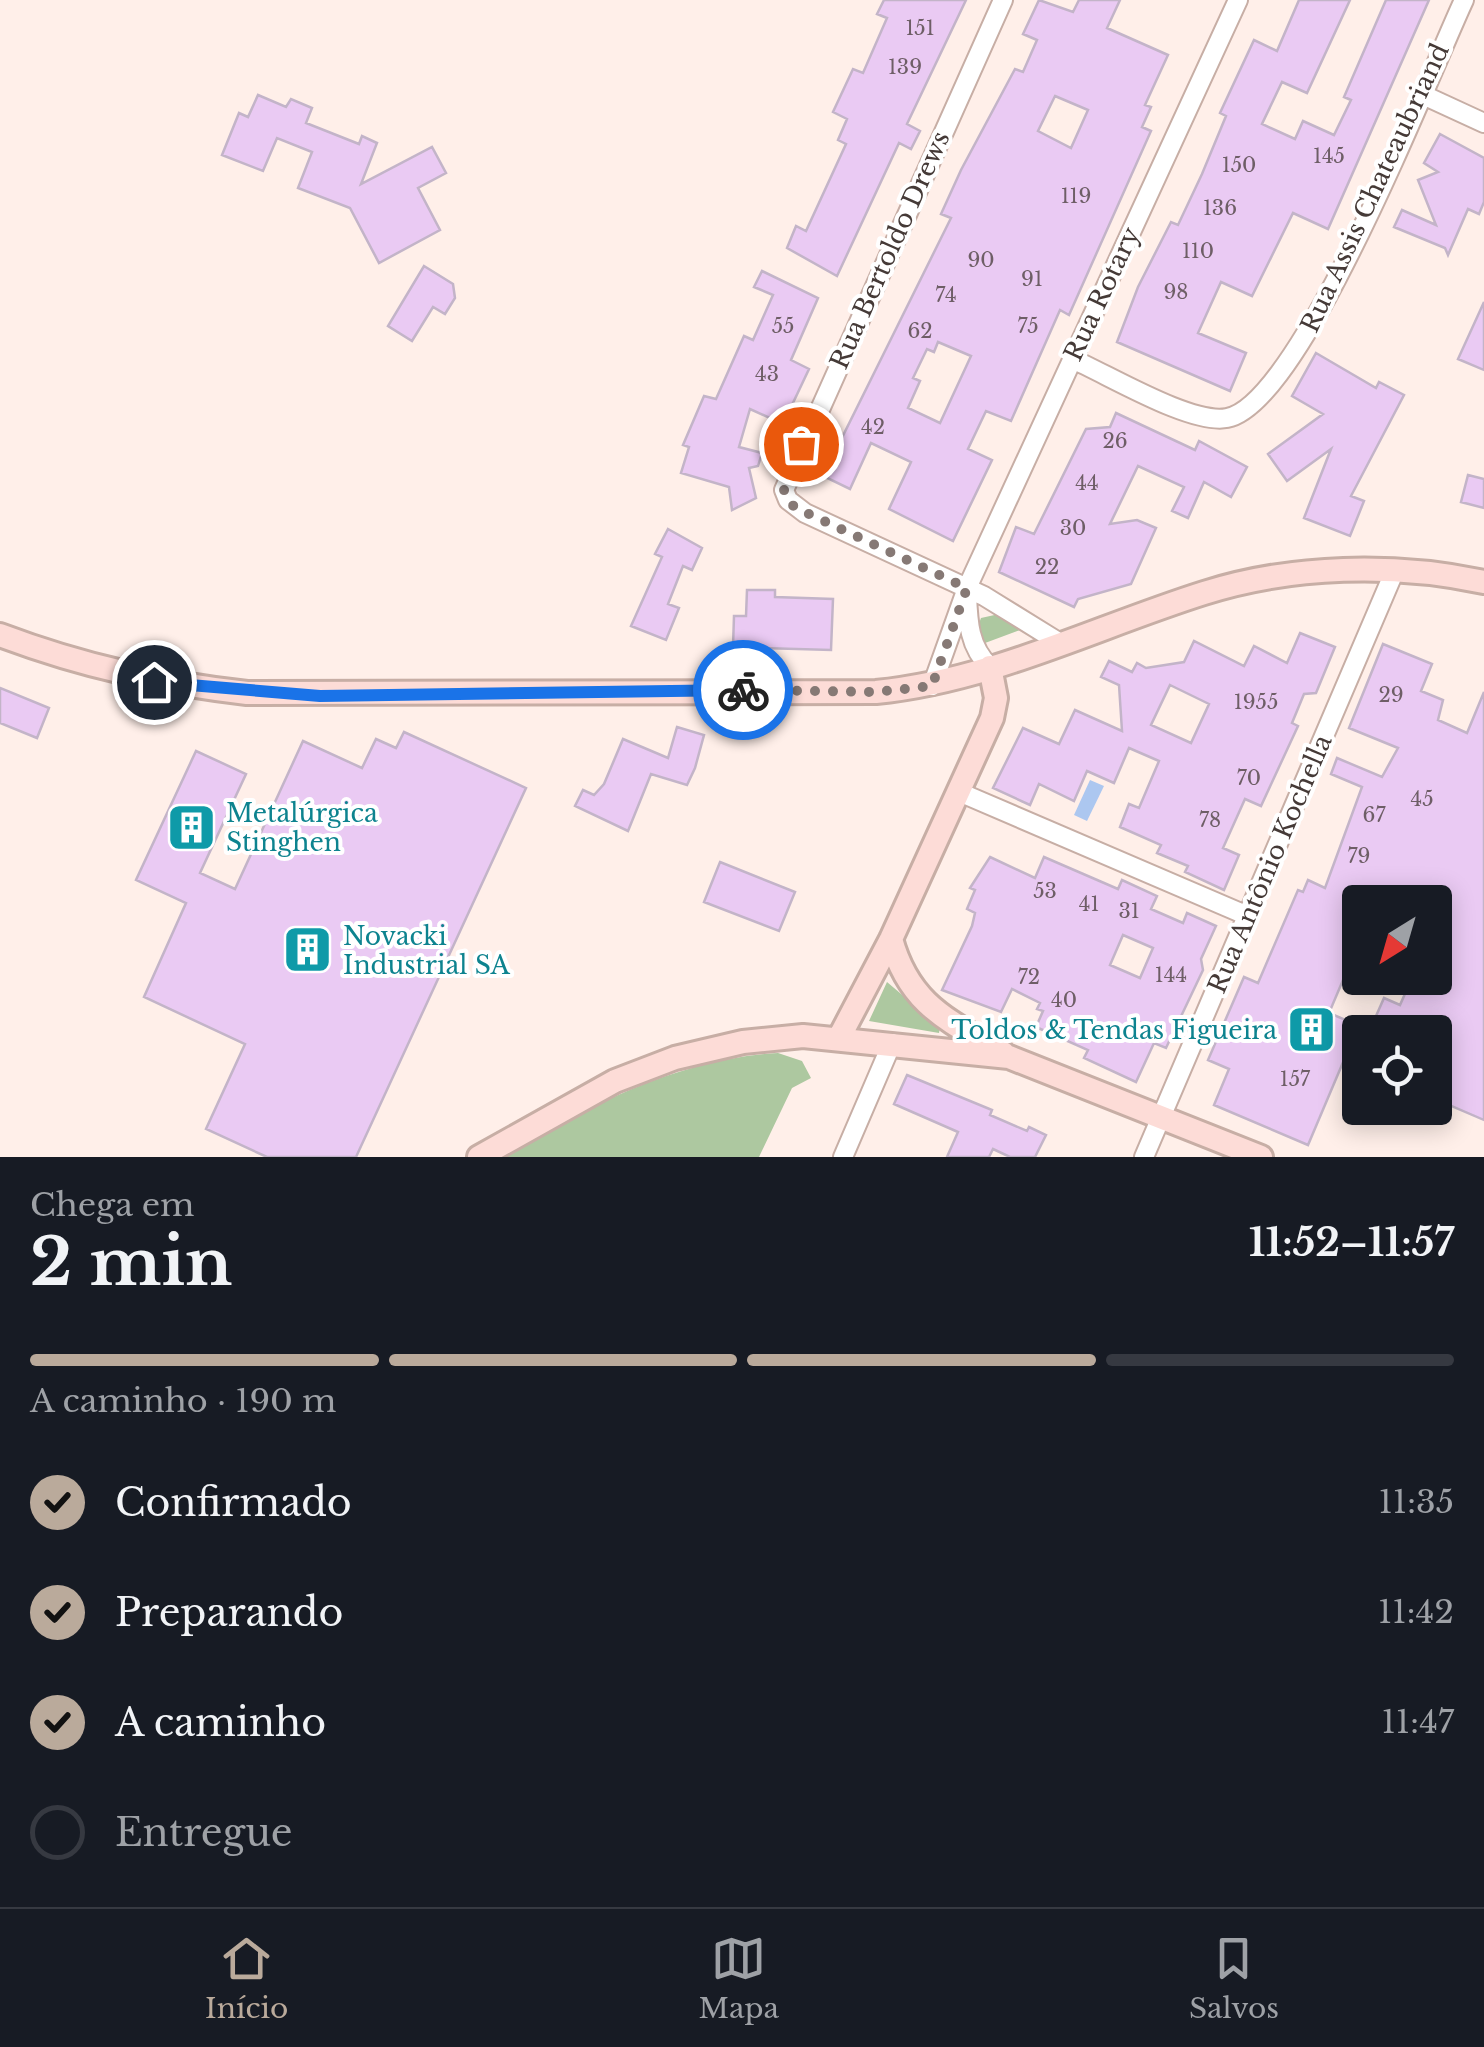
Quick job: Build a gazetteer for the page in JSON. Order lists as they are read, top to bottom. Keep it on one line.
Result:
{"streets":{"street":["Rua Assis Chateaubriand","Rua Bertoldo Drews","Rua Rotary","Rua Antônio Kochella"]},"crossings":[["Rua Assis Chateaubriand","Rua Rotary"],["Rua Bertoldo Drews","Rua Rotary"]],"places":{"building":["Metalúrgica Stinghen","Novacki Industrial SA","Toldos & Tendas Figueira"]},"house_numbers":["151","139","145","150","119","136","110","90","91","98","74","55","75","62","43","42","26","44","30","22","29","1955","70","45","67","78","79","53","41","31","144","72","40","157"],"north":"bottom left","page":{"heading":["2 min","Chega em","11:52–11:57"],"bar":"A caminho · 190 m","list":[["Confirmado","11:35"],["Preparando","11:42"],["A caminho","11:47"],"Entregue"],"tabs":["Início","Mapa","Salvos"]}}
